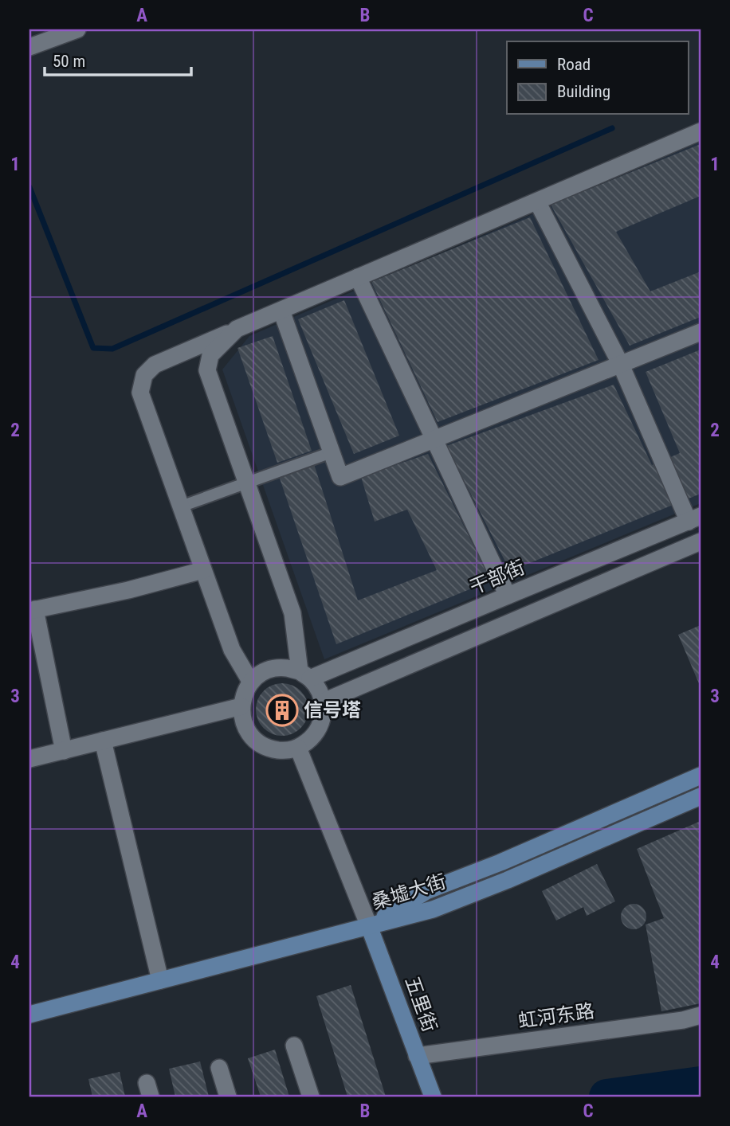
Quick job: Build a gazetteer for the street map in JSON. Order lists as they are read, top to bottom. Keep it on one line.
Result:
{"streets":{"main road":["桑墟大街","五里街"],"street":["干部街","虹河东路"]},"crossings":[["桑墟大街","五里街"],["五里街","虹河东路"]],"places":{"building":["信号塔"]},"legend":["Road","Building"],"scale_bar":"50 m","grid":{"columns":["A","B","C"],"rows":["1","2","3","4"]}}
